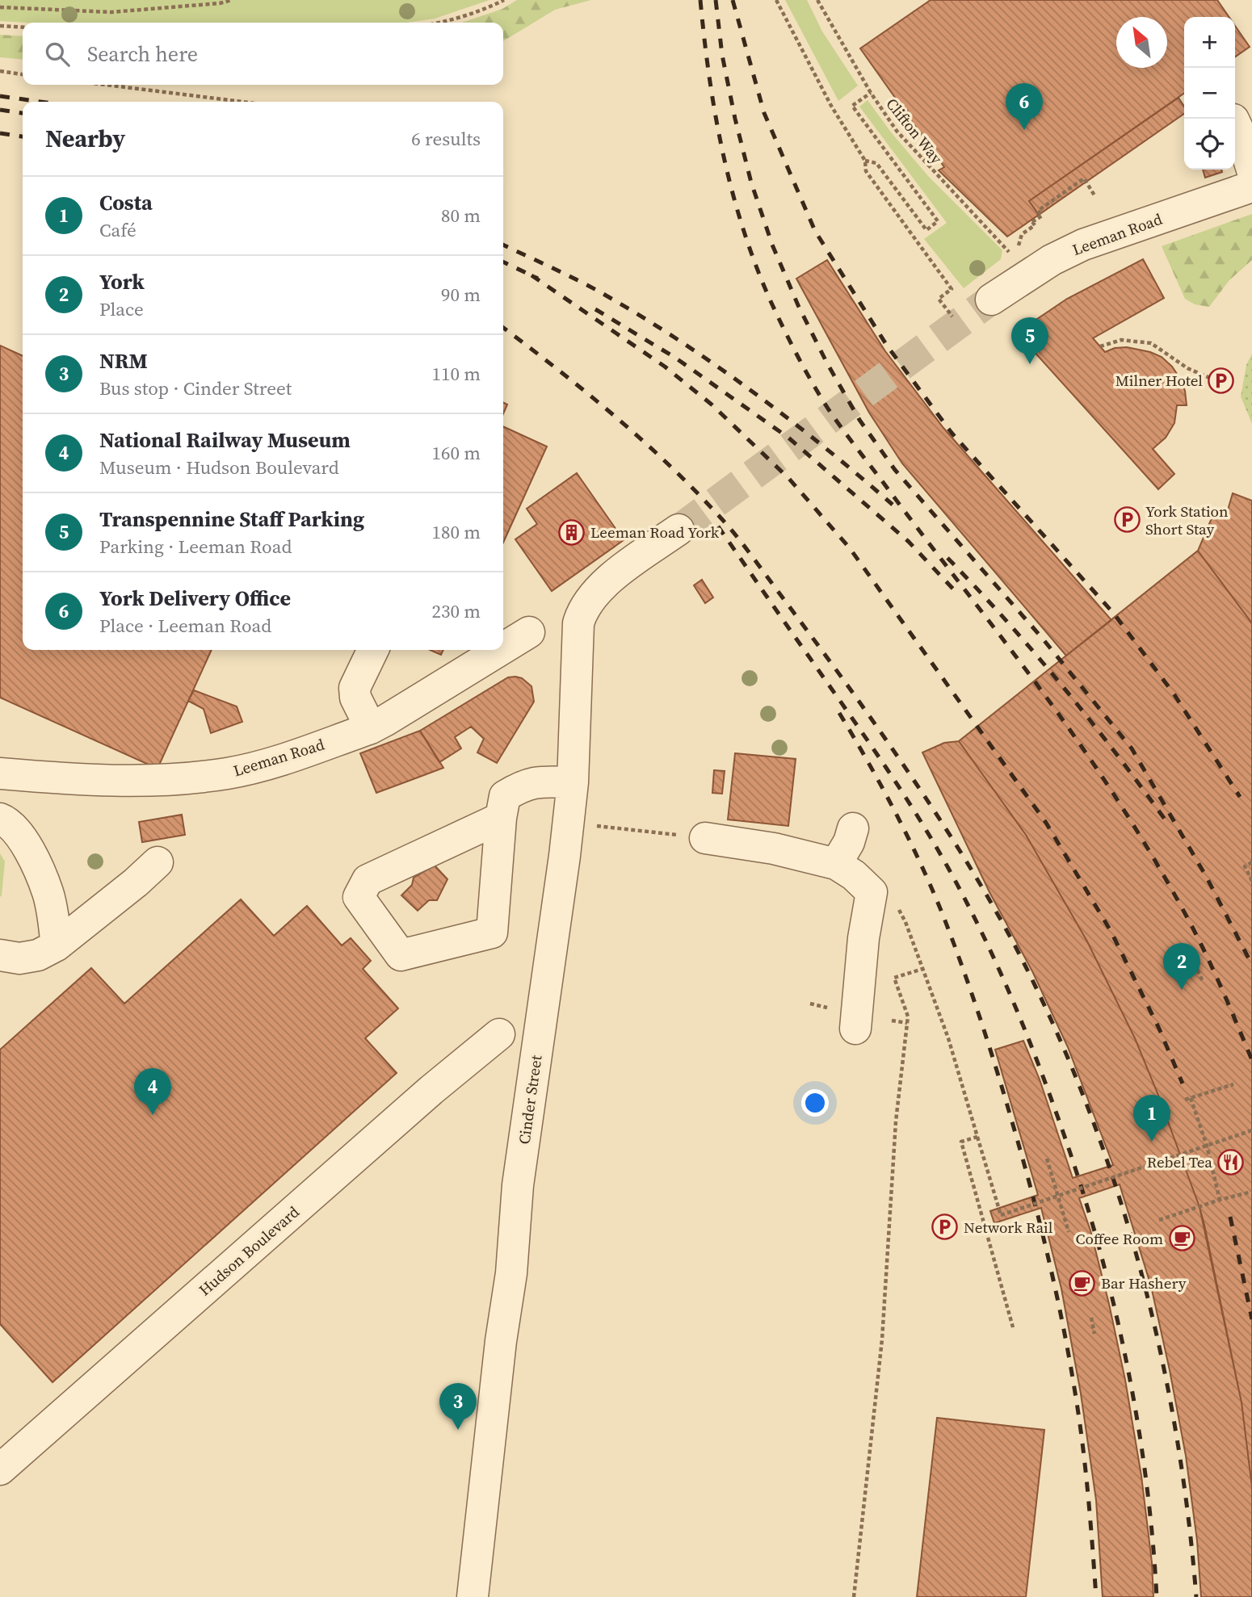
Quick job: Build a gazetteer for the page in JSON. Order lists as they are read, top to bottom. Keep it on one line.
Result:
{"streets":{"street":["Leeman Road","Cinder Street","Hudson Boulevard"],"path":["Clifton Way"]},"places":{"parking":["Milner Hotel","York Station Short Stay","Network Rail"],"building":["Leeman Road York"],"restaurant":["Rebel Tea"],"cafe":["Coffee Room","Bar Hashery"]},"north":"top left","page":{"map_buttons":["+","−"],"search":"Search here","pins":["6","5","2","4","1","3"],"heading":["Nearby","6 results"],"list":[{"mark":"1","name":"Costa","note":"Café","value":"80 m"},{"mark":"2","name":"York","note":"Place","value":"90 m"},{"mark":"3","name":"NRM","note":"Bus stop · Cinder Street","value":"110 m"},{"mark":"4","name":"National Railway Museum","note":"Museum · Hudson Boulevard","value":"160 m"},{"mark":"5","name":"Transpennine Staff Parking","note":"Parking · Leeman Road","value":"180 m"},{"mark":"6","name":"York Delivery Office","note":"Place · Leeman Road","value":"230 m"}]}}
